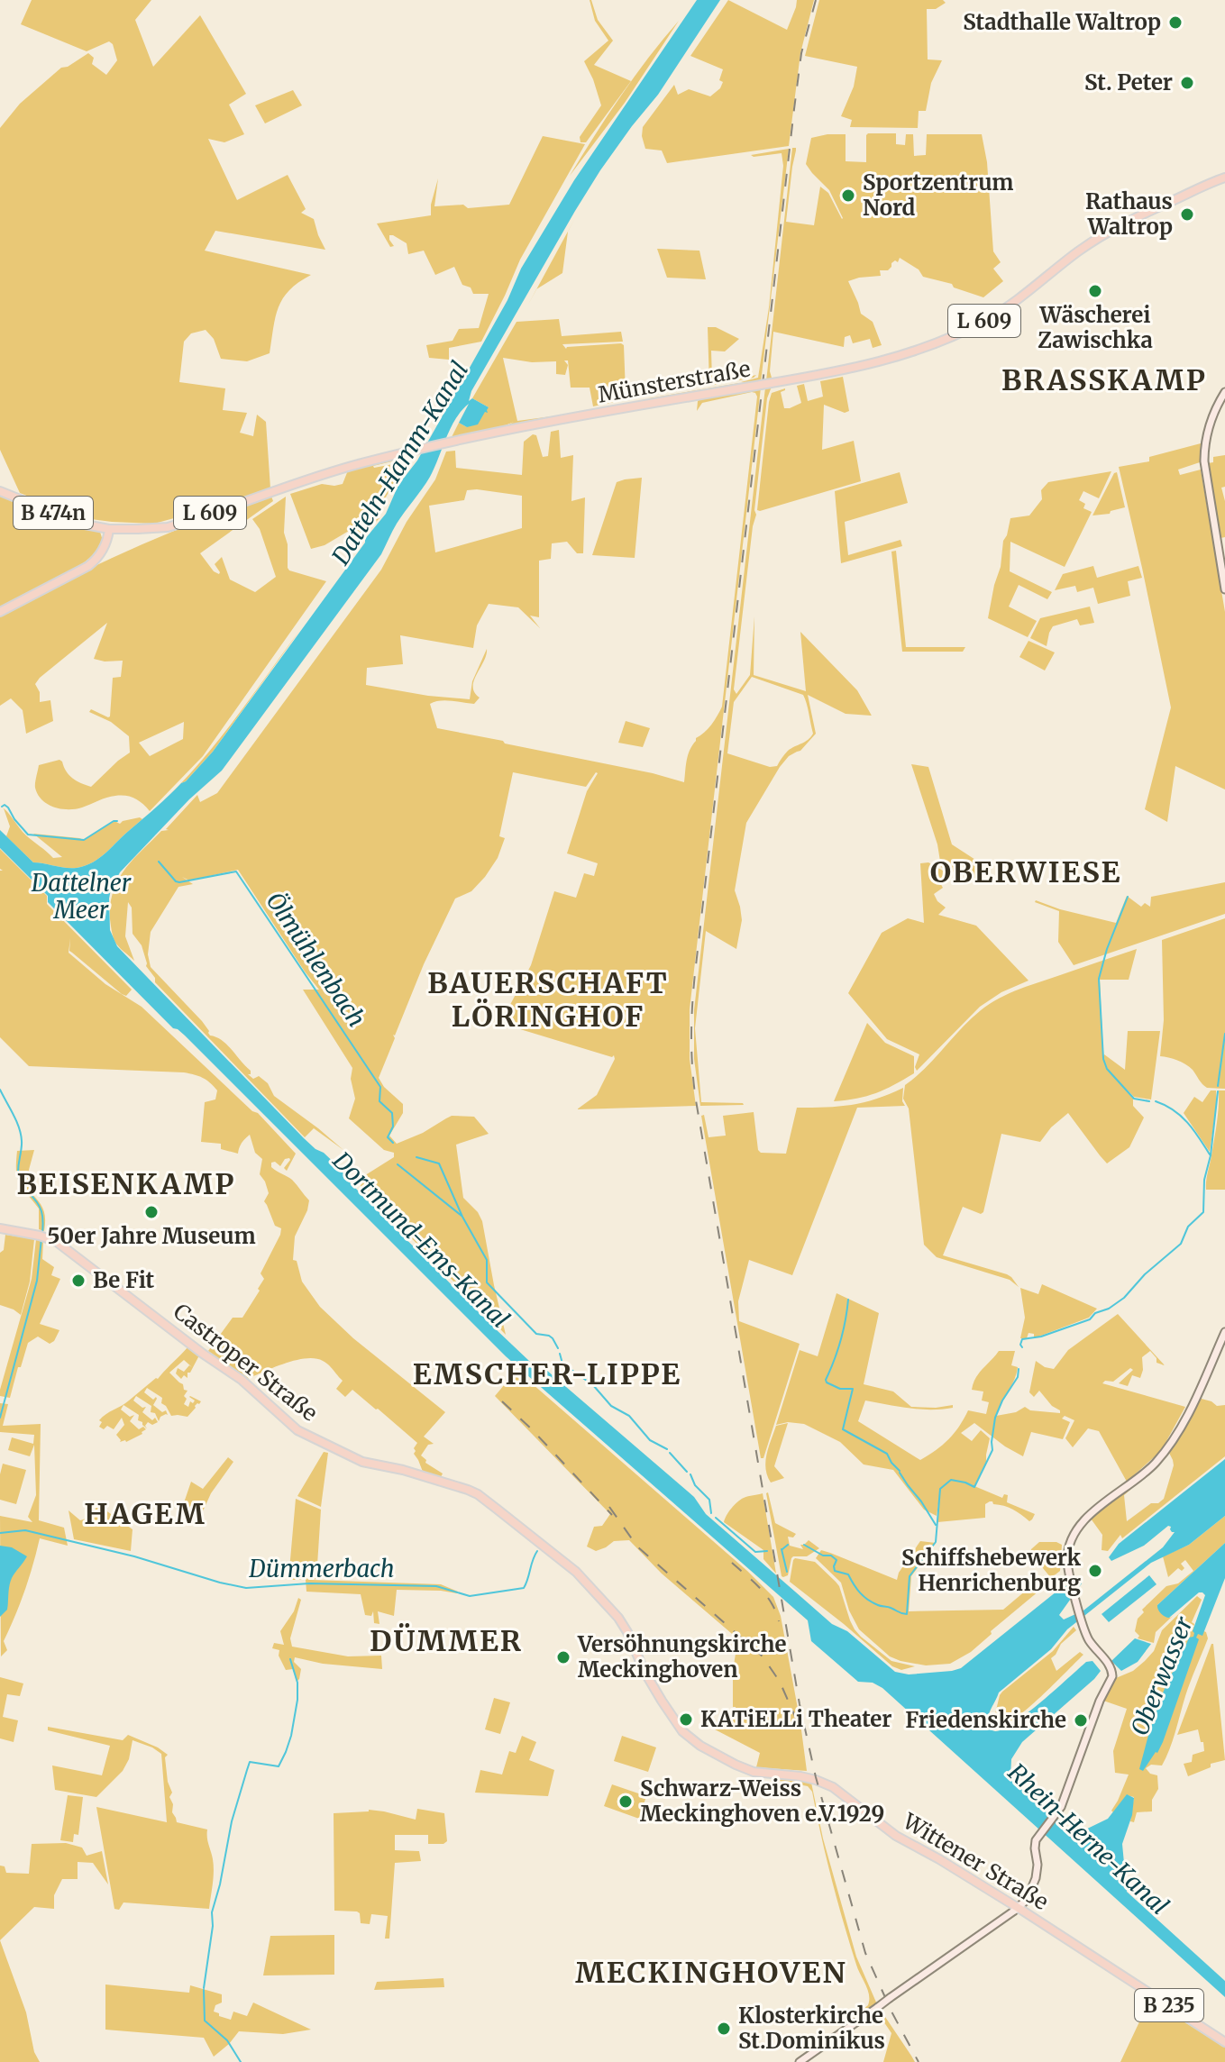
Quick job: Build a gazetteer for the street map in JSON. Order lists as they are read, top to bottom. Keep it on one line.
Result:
{"streets":{"main road":["L 609","Münsterstraße","B 474n","Castroper Straße","Wittener Straße","B 235"]},"crossings":[["Münsterstraße","B 474n"],["Castroper Straße","Wittener Straße"]],"districts":["BRASSKAMP","OBERWIESE","BAUERSCHAFT LÖRINGHOF","BEISENKAMP","EMSCHER-LIPPE","HAGEM","DÜMMER","MECKINGHOVEN"],"water":["Datteln-Hamm-Kanal","Dattelner Meer","Ölmühlenbach","Dortmund-Ems-Kanal","Dümmerbach","Oberwasser","Rhein-Herne-Kanal"],"places":["Stadthalle Waltrop","St. Peter","Sportzentrum Nord","Rathaus Waltrop","Wäscherei Zawischka","50er Jahre Museum","Be Fit","Schiffshebewerk Henrichenburg","Versöhnungskirche Meckinghoven","KATiELLi Theater","Friedenskirche","Schwarz-Weiss Meckinghoven e.V.1929","Klosterkirche St.Dominikus"]}
